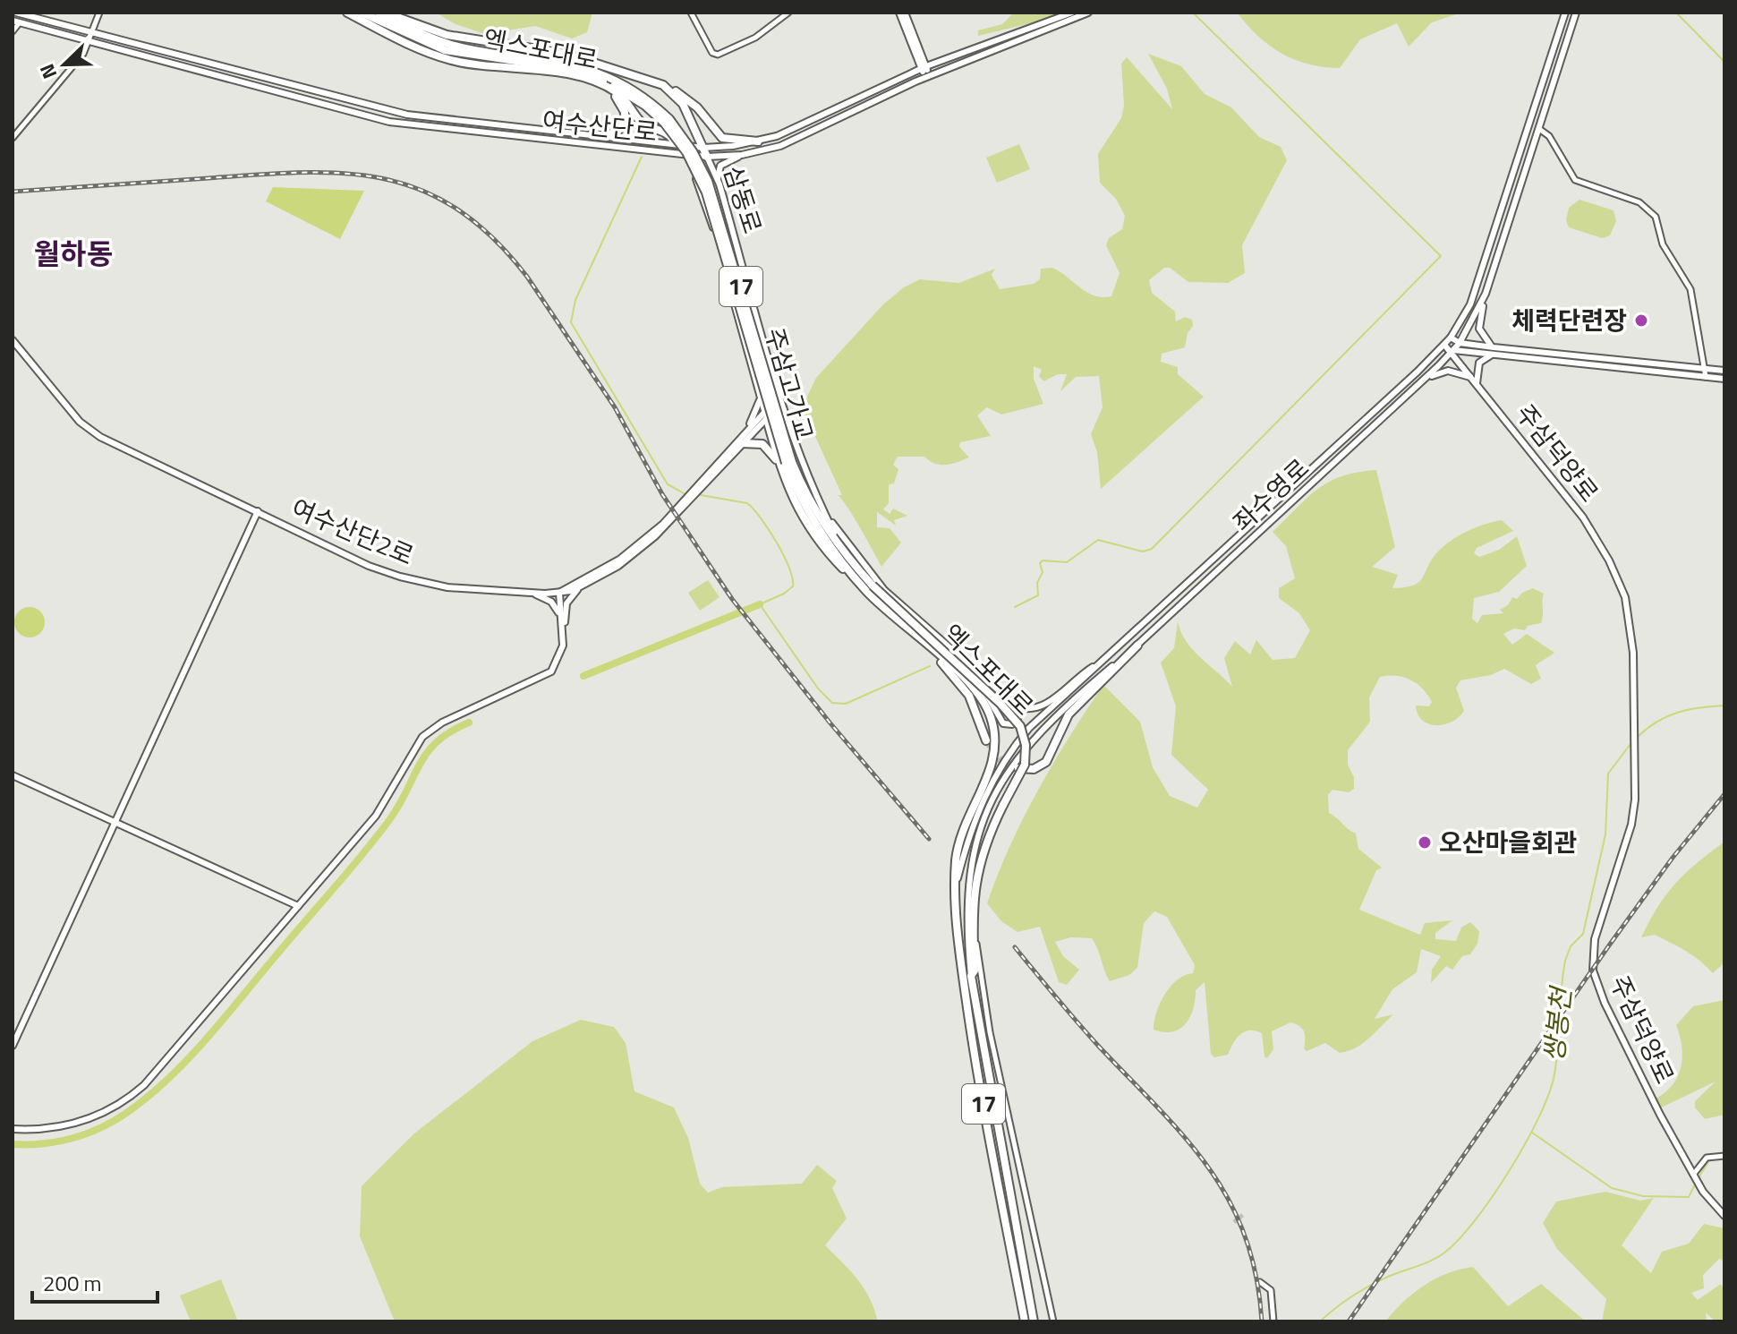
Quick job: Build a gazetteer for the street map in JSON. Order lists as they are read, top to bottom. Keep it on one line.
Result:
{"streets":{"highway":["엑스포대로","17","주삼고가교"],"street":["여수산단로","삼동로","주삼덕양로","좌수영로","여수산단2로"]},"crossings":[["엑스포대로","주삼고가교"],["엑스포대로","좌수영로"],["여수산단로","삼동로"],["주삼덕양로","좌수영로"]],"districts":["월하동"],"water":["쌍봉천"],"places":["체력단련장","오산마을회관"],"scale_bar":"200 m","north":"bottom left"}
